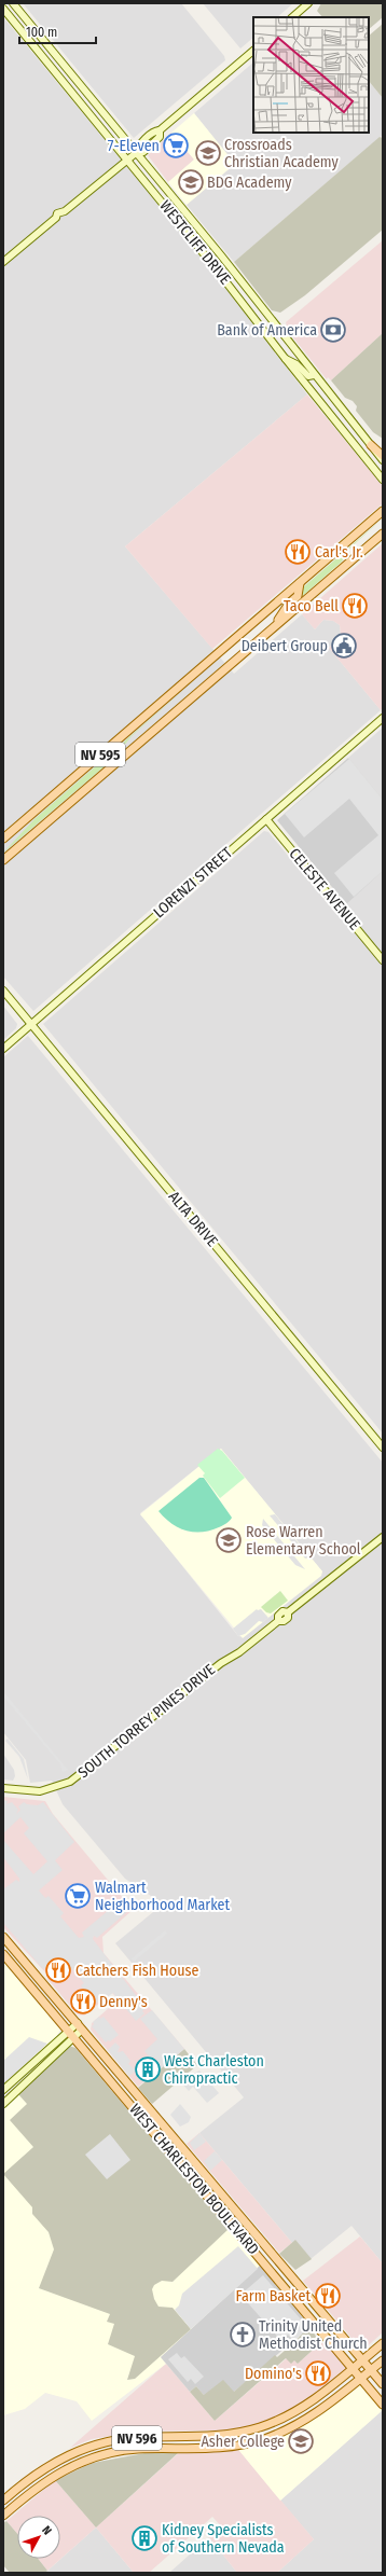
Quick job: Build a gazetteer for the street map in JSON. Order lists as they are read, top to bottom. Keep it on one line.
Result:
{"streets":{"main road":["WESTCLIFF DRIVE","NV 595","LORENZI STREET","CELESTE AVENUE","ALTA DRIVE","SOUTH TORREY PINES DRIVE","WEST CHARLESTON BOULEVARD","NV 596"]},"crossings":[["LORENZI STREET","CELESTE AVENUE"],["LORENZI STREET","ALTA DRIVE"],["WEST CHARLESTON BOULEVARD","NV 596"]],"places":{"supermarket":["7-Eleven","Walmart Neighborhood Market"],"school or university":["Crossroads Christian Academy","BDG Academy","Rose Warren Elementary School","Asher College"],"bank":["Bank of America"],"restaurant":["Carl's Jr.","Taco Bell","Catchers Fish House","Denny's","Farm Basket","Domino's"],"public building":["Deibert Group"],"building":["West Charleston Chiropractic","Kidney Specialists of Southern Nevada"],"church":["Trinity United Methodist Church"]},"scale_bar":"100 m","north":"top right"}
